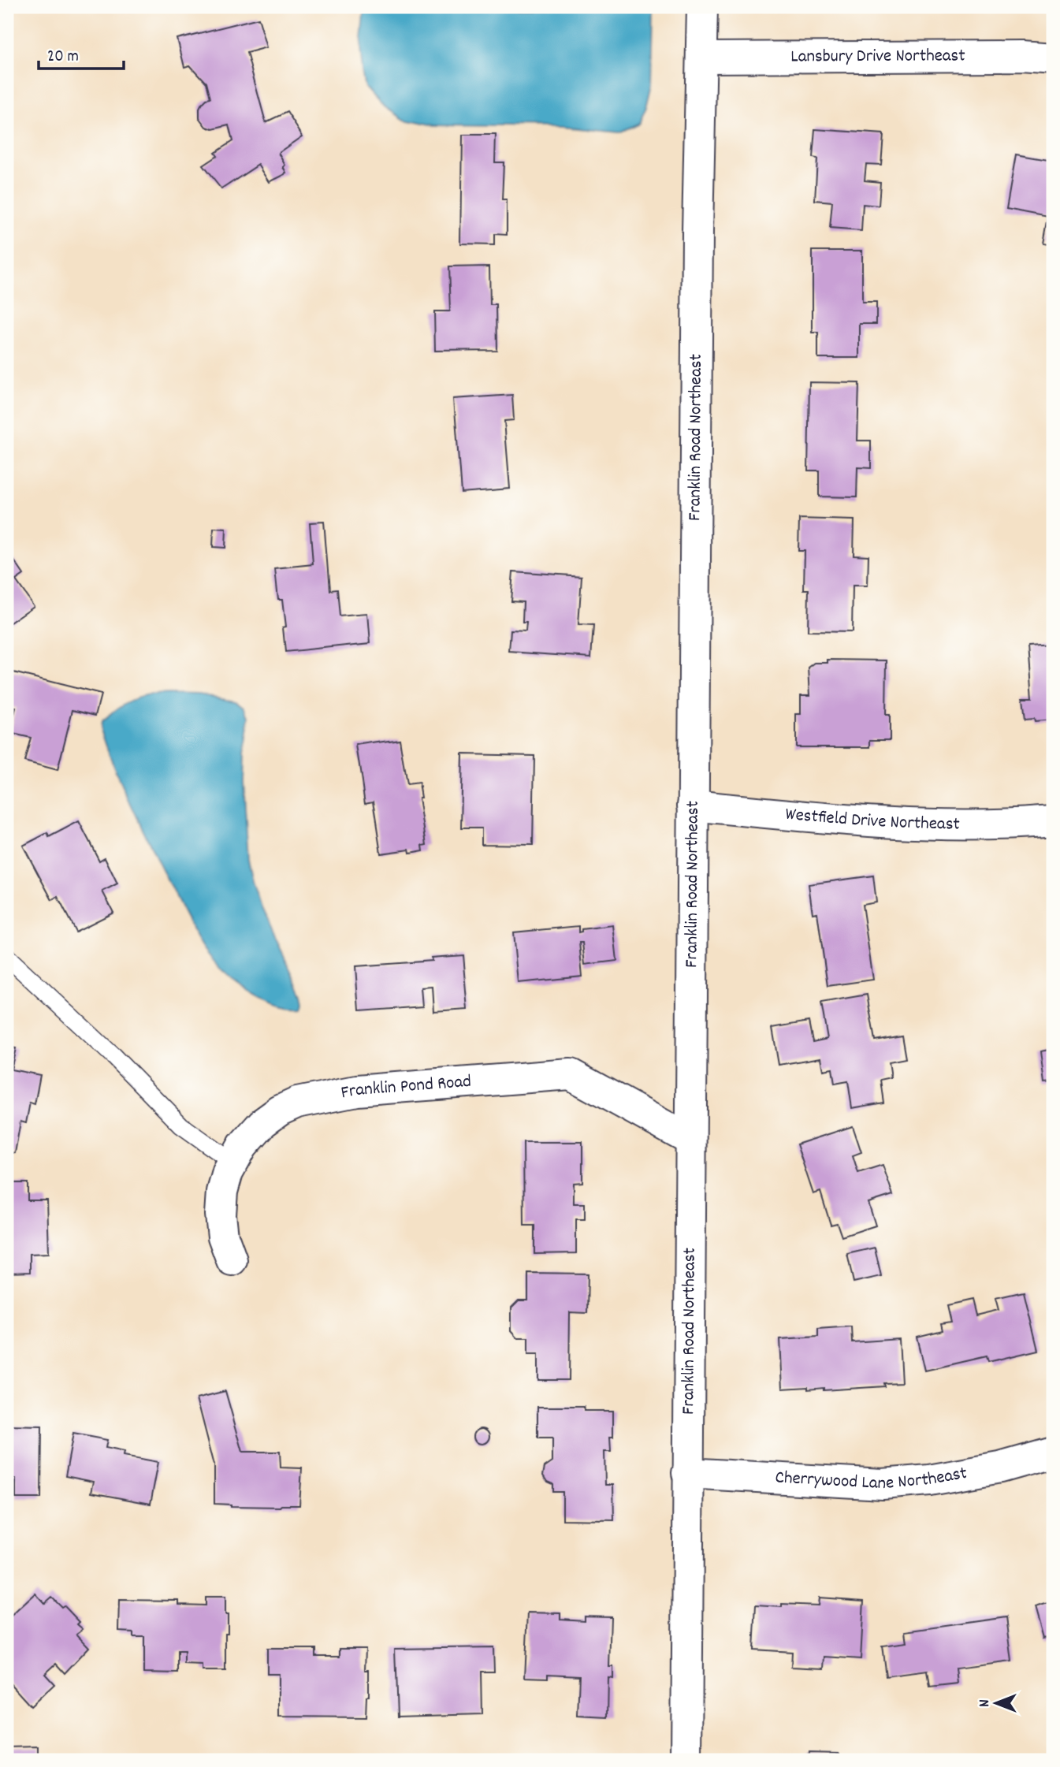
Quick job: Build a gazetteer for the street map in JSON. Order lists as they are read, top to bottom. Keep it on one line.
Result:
{"streets":{"street":["Lansbury Drive Northeast","Franklin Road Northeast","Westfield Drive Northeast","Franklin Pond Road","Cherrywood Lane Northeast"]},"crossings":[["Lansbury Drive Northeast","Franklin Road Northeast"],["Franklin Road Northeast","Westfield Drive Northeast"],["Franklin Road Northeast","Franklin Pond Road"],["Franklin Road Northeast","Cherrywood Lane Northeast"]],"scale_bar":"20 m","north":"left"}
